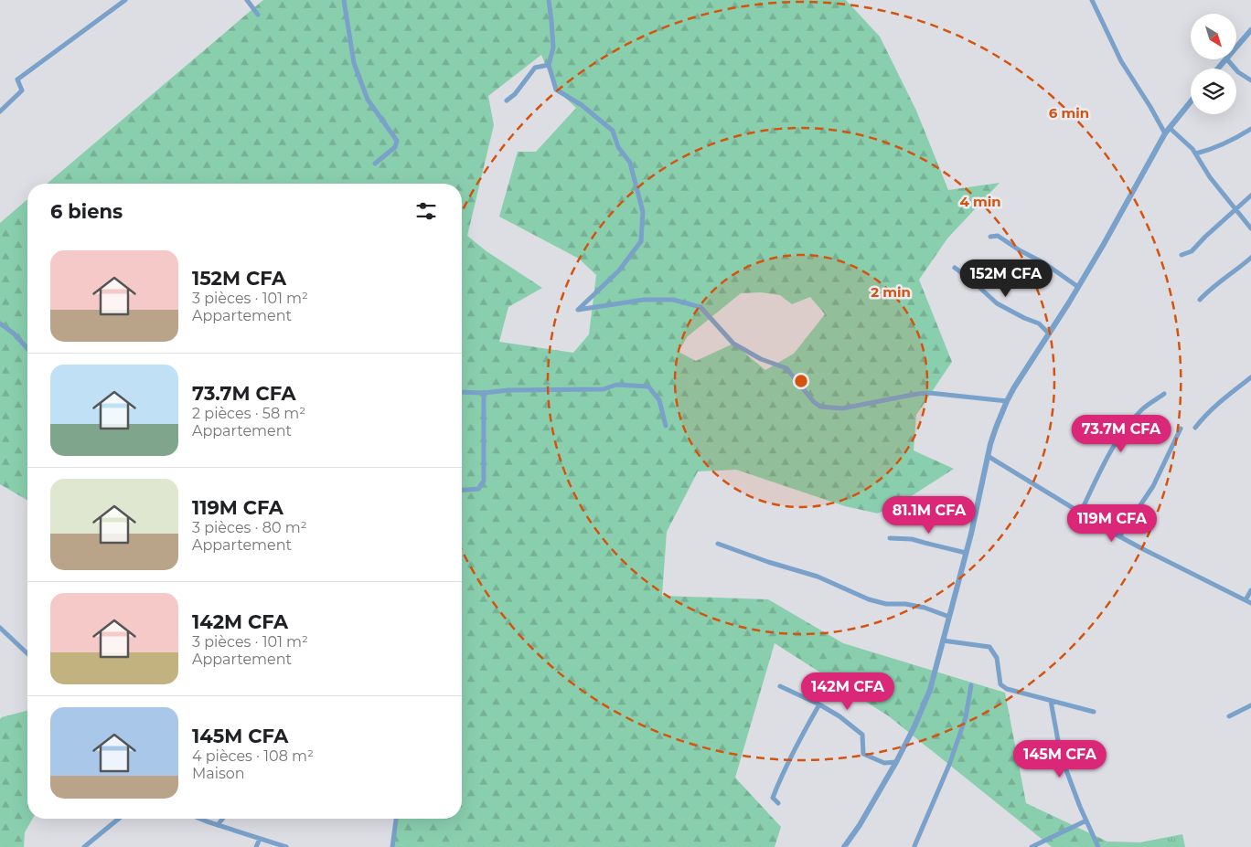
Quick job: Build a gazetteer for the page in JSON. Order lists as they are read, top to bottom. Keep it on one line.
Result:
{"north":"bottom right","page":{"heading":"6 biens","list":[{"name":"152M CFA","note":"3 pièces · 101 m² · Appartement"},{"name":"73.7M CFA","note":"2 pièces · 58 m² · Appartement"},{"name":"119M CFA","note":"3 pièces · 80 m² · Appartement"},{"name":"142M CFA","note":"3 pièces · 101 m² · Appartement"},{"name":"145M CFA","note":"4 pièces · 108 m² · Maison"}],"price":["152M CFA","73.7M CFA","81.1M CFA","119M CFA","142M CFA","145M CFA"]},"rings":["6 min","4 min","2 min"]}
